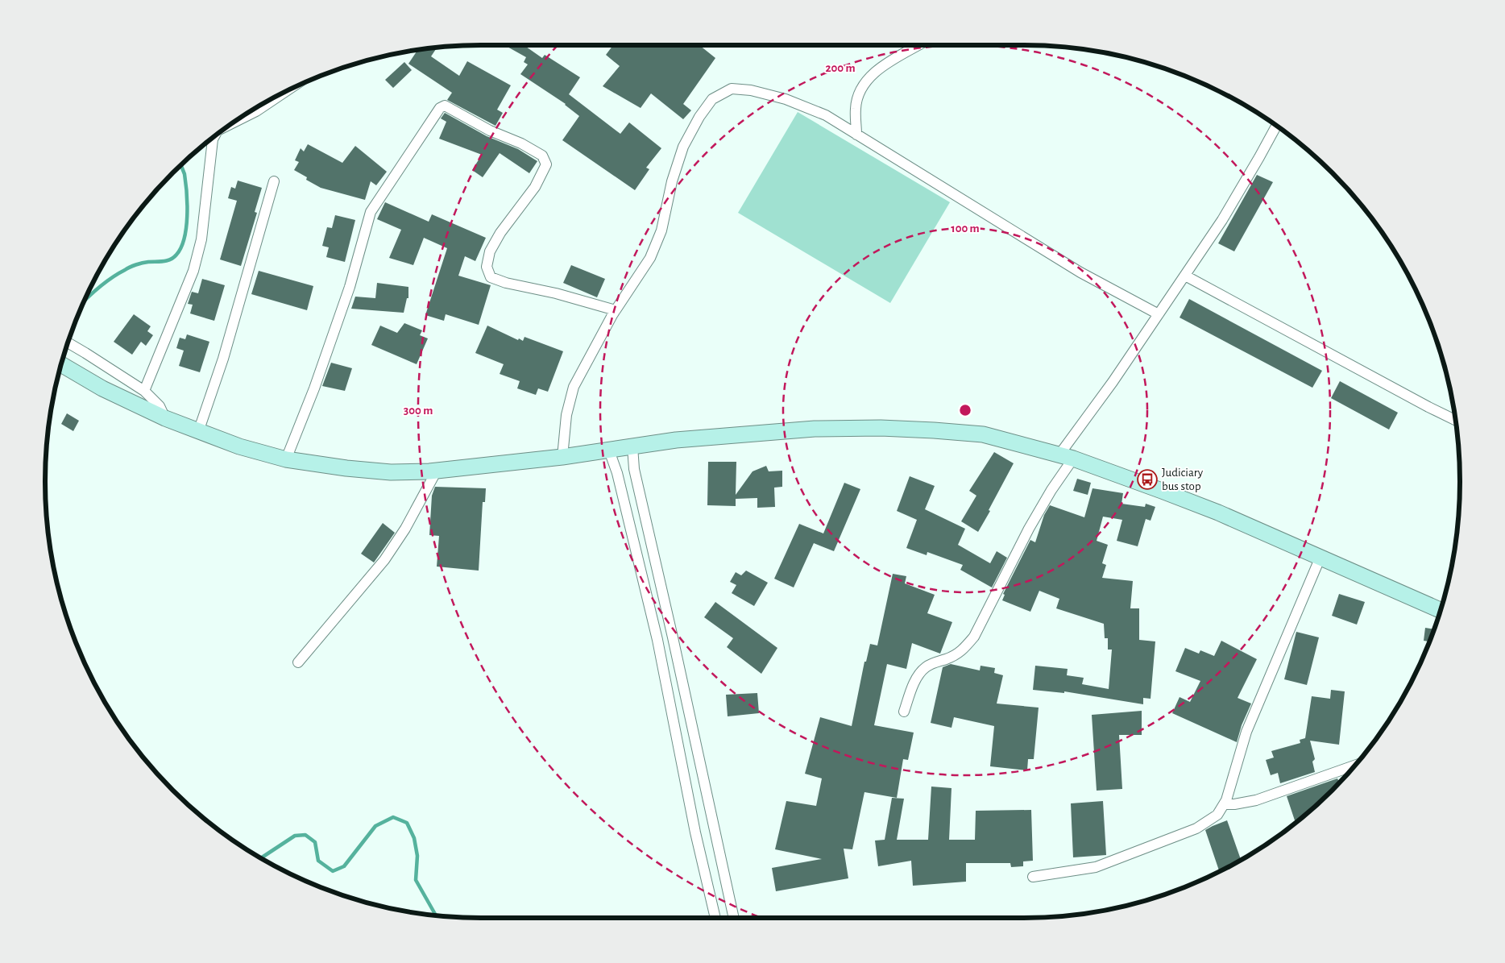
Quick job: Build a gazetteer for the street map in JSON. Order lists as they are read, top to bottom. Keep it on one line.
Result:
{"places":{"bus stop":["Judiciary bus stop"]},"rings":["200 m","100 m","300 m"]}
